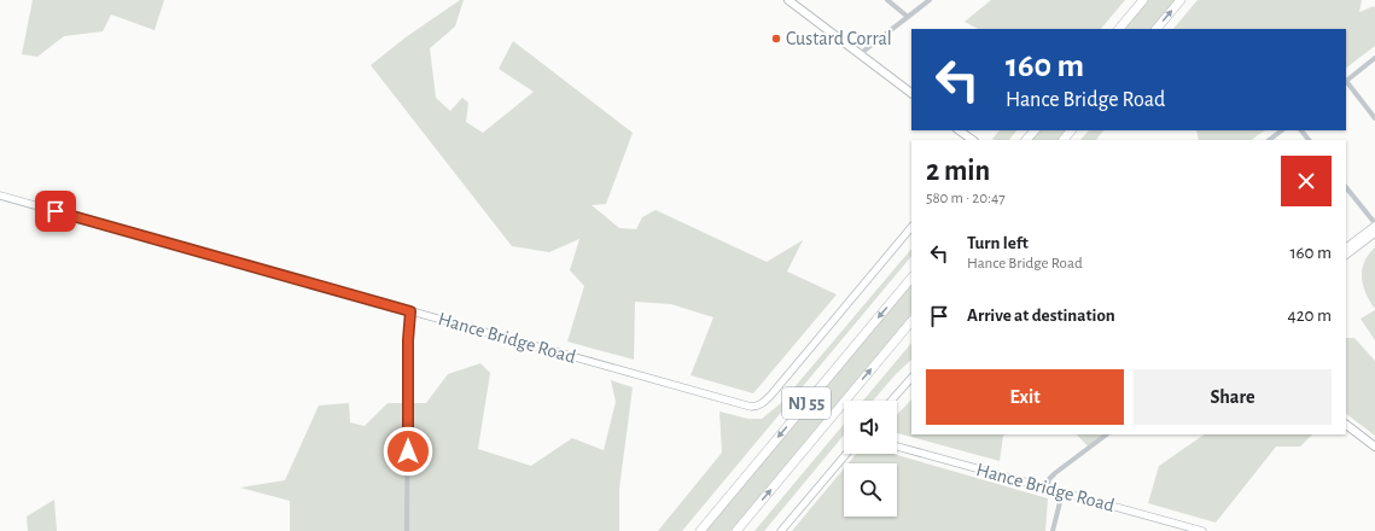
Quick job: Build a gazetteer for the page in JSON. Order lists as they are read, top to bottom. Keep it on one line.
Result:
{"streets":{"highway":["NJ 55"],"street":["Hance Bridge Road"]},"places":["Custard Corral"],"page":{"turn":["160 m","Hance Bridge Road"],"heading":["2 min","580 m · 20:47"],"list":[{"name":"Turn left","note":"Hance Bridge Road","value":"160 m"},{"name":"Arrive at destination","value":"420 m"}],"buttons":["Exit","Share"]}}
